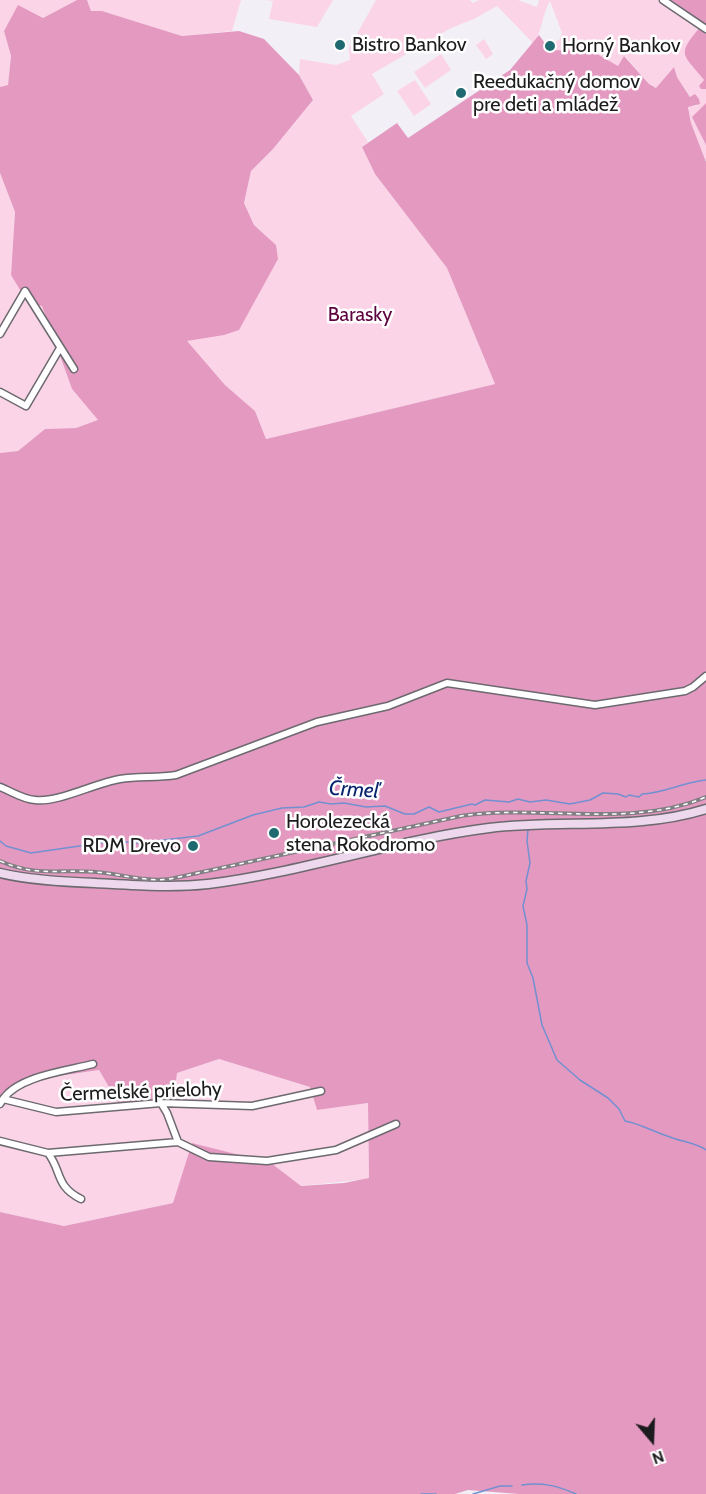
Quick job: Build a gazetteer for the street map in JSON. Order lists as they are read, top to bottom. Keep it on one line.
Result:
{"streets":{"street":["Čermeľské prielohy"]},"water":["Črmeľ"],"parks":["Barasky"],"places":["Bistro Bankov","Horný Bankov","Reedukačný domov pre deti a mládež","Horolezecká stena Rokodromo","RDM Drevo"],"north":"bottom"}
